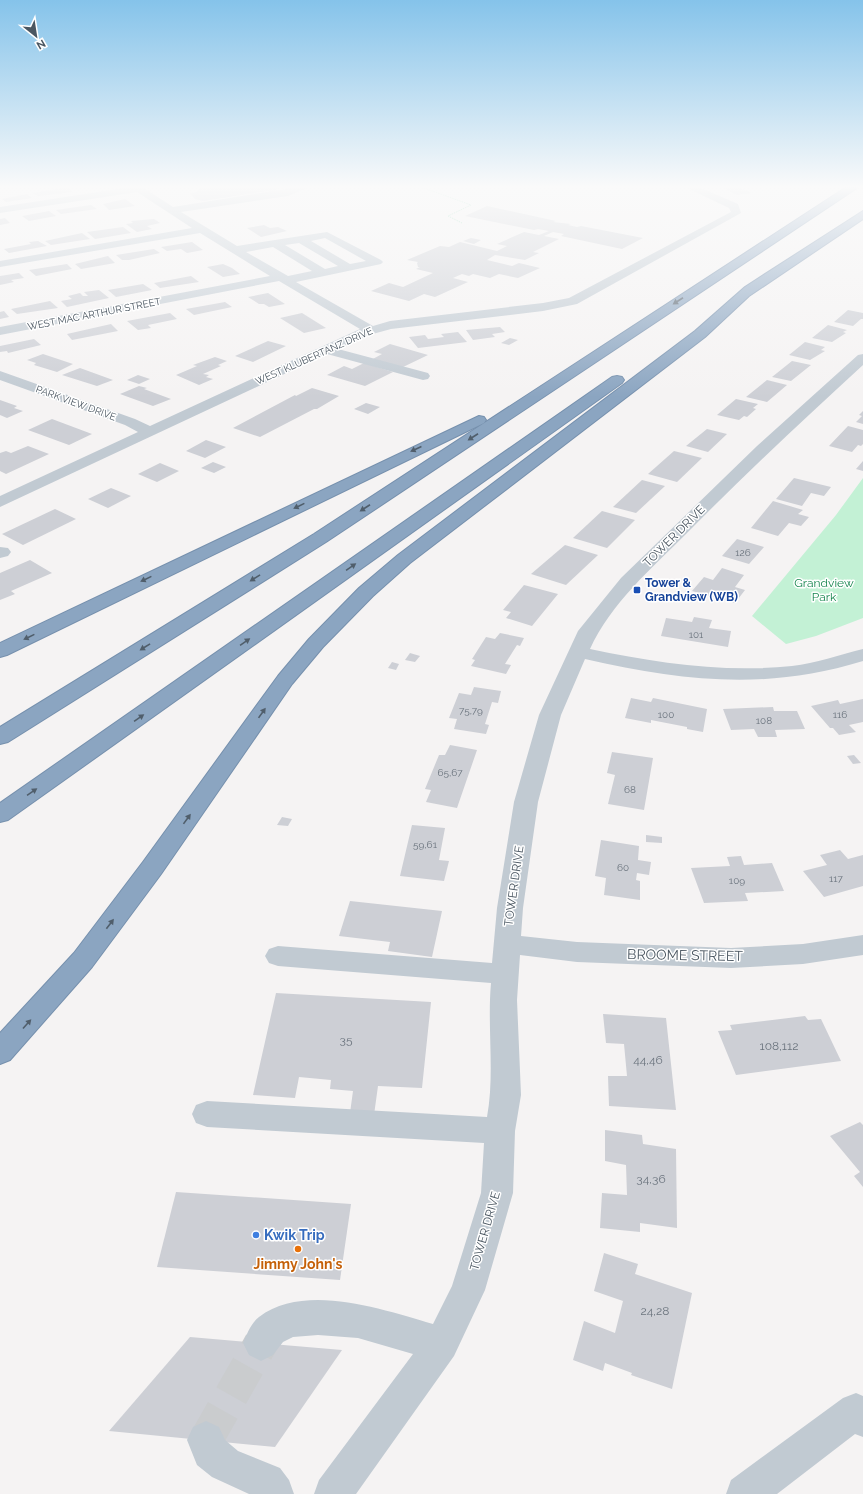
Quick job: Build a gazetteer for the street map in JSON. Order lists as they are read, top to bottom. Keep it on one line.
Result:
{"streets":{"street":["WEST MAC ARTHUR STREET","WEST KLUBERTANZ DRIVE","PARK VIEW DRIVE","TOWER DRIVE","BROOME STREET"]},"crossings":[["WEST KLUBERTANZ DRIVE","PARK VIEW DRIVE"],["TOWER DRIVE","BROOME STREET"]],"parks":["Grandview Park"],"places":{"transit":["Tower & Grandview (WB)"],"other":["Kwik Trip","Jimmy John's"]},"house_numbers":["126","101","75,79","100","116","108","65,67","68","59,61","60","117","109","35","108,112","44,46","34,36","24,28"],"north":"bottom right"}
